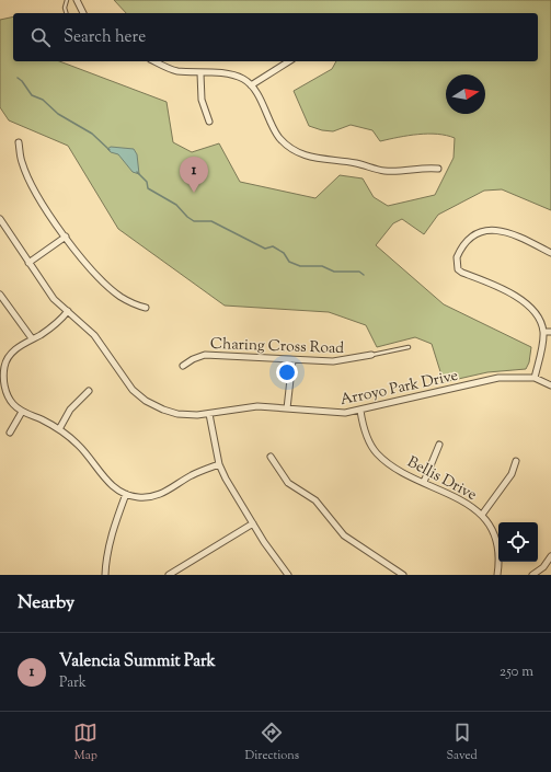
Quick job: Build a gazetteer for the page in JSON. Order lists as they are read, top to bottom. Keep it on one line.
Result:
{"streets":{"street":["Charing Cross Road","Arroyo Park Drive","Bellis Drive"]},"crossings":[["Arroyo Park Drive","Bellis Drive"]],"north":"right","page":{"search":"Search here","pins":"1","heading":"Nearby","list":[{"mark":"1","name":"Valencia Summit Park","note":"Park","value":"250 m"}],"nav":["Map","Directions","Saved"]}}
